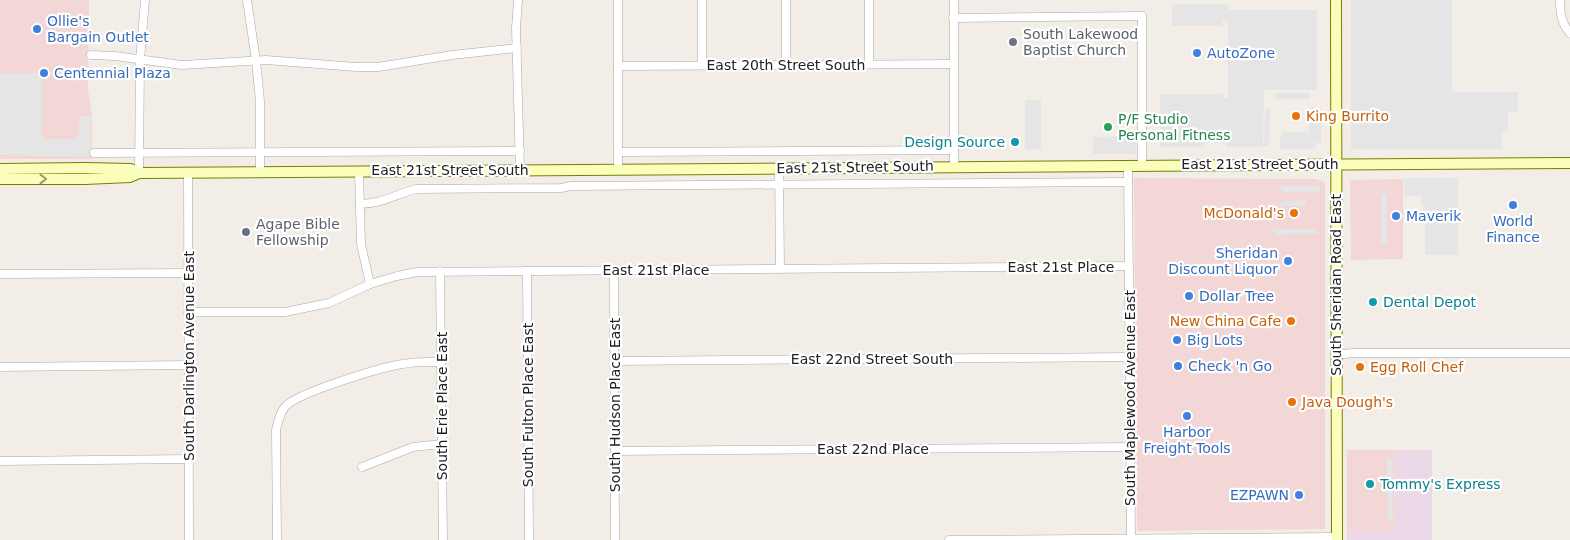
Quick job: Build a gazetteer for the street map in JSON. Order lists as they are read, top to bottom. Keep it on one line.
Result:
{"streets":{"main road":["East 21st Street South","South Sheridan Road East"],"street":["East 20th Street South","East 21st Place","South Darlington Avenue East","East 22nd Street South","South Maplewood Avenue East","South Fulton Place East","South Hudson Place East","South Erie Place East","East 22nd Place"]},"crossings":[["East 21st Street South","South Sheridan Road East"],["East 21st Street South","South Darlington Avenue East"],["East 21st Street South","South Maplewood Avenue East"],["East 21st Place","South Darlington Avenue East"],["East 21st Place","South Maplewood Avenue East"],["East 21st Place","South Fulton Place East"],["East 21st Place","South Hudson Place East"],["East 21st Place","South Erie Place East"],["East 22nd Street South","South Maplewood Avenue East"],["East 22nd Street South","South Hudson Place East"],["South Maplewood Avenue East","East 22nd Place"],["South Hudson Place East","East 22nd Place"]],"places":["Ollie's Bargain Outlet","South Lakewood Baptist Church","AutoZone","Centennial Plaza","King Burrito","P/F Studio Personal Fitness","Design Source","World Finance","McDonald's","Maverik","Agape Bible Fellowship","Sheridan Discount Liquor","Dollar Tree","Dental Depot","New China Cafe","Big Lots","Check 'n Go","Egg Roll Chef","Java Dough's","Harbor Freight Tools","Tommy's Express","EZPAWN"]}
